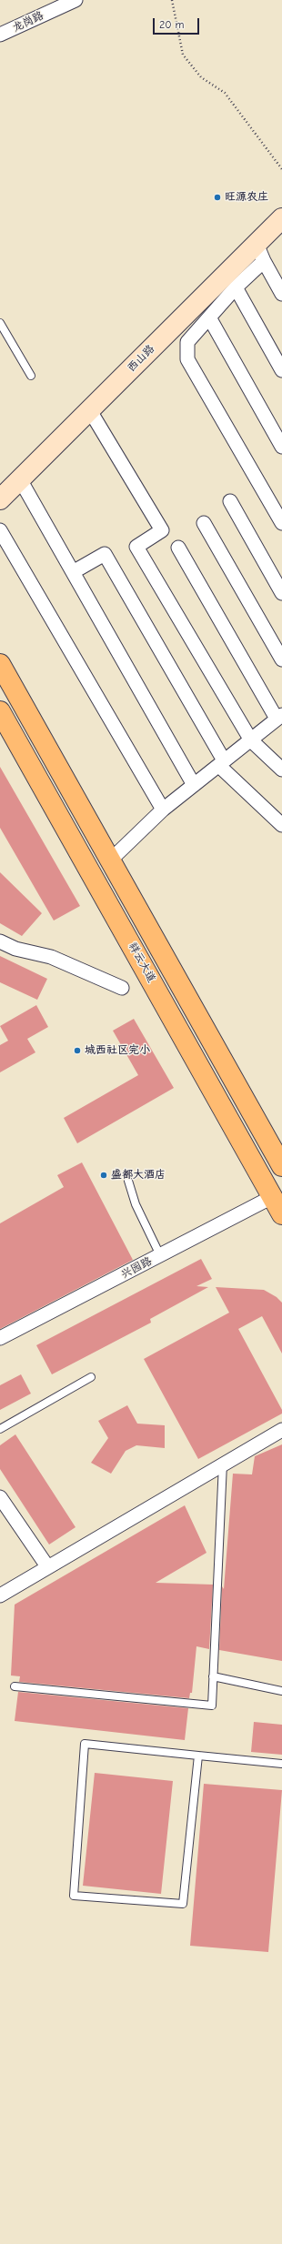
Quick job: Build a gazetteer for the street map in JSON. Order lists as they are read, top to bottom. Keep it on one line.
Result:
{"streets":{"highway":["祥云大道"],"street":["龙岗路","西山路","兴园路"]},"crossings":[["祥云大道","兴园路"]],"places":["旺源农庄","城西社区完小","盛都大酒店"],"scale_bar":"20 m"}
